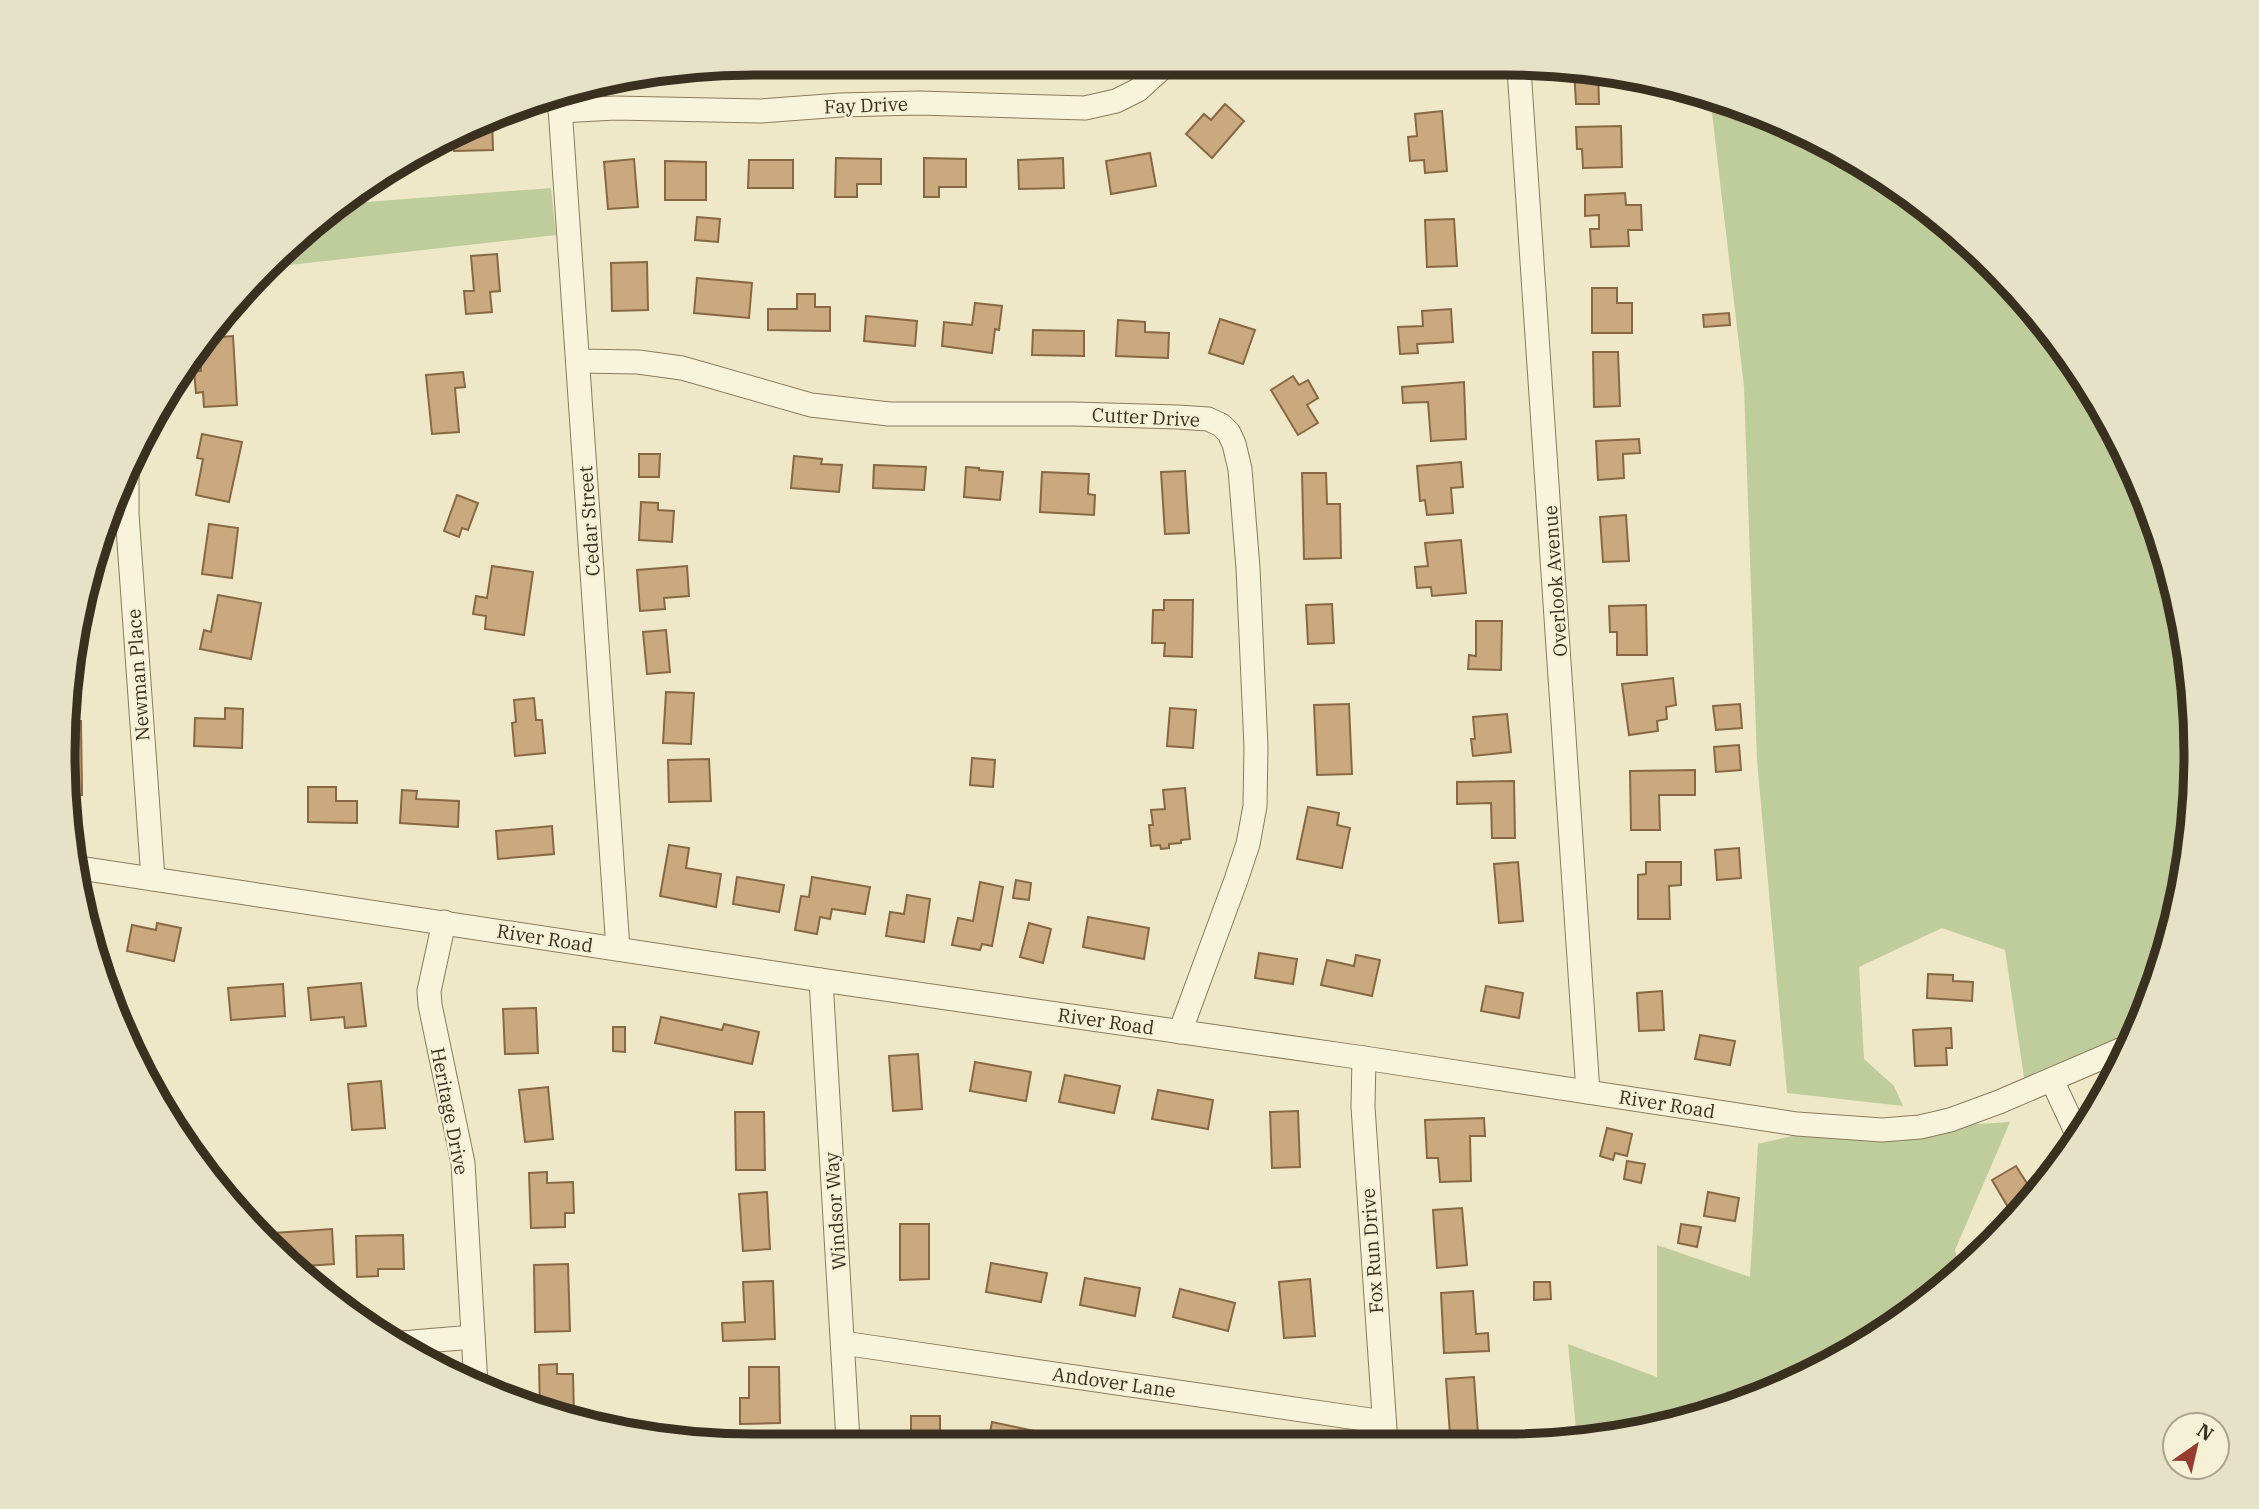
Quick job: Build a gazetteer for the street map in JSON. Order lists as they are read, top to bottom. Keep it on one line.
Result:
{"streets":{"street":["Fay Drive","Cutter Drive","Cedar Street","Overlook Avenue","Newman Place","River Road","Heritage Drive","Windsor Way","Fox Run Drive","Andover Lane"]},"crossings":[["Cutter Drive","Cedar Street"],["Cutter Drive","River Road"],["Cedar Street","River Road"],["Overlook Avenue","River Road"],["Newman Place","River Road"],["River Road","Heritage Drive"],["River Road","Windsor Way"],["River Road","Fox Run Drive"],["Windsor Way","Andover Lane"],["Fox Run Drive","Andover Lane"]],"north":"top right"}
